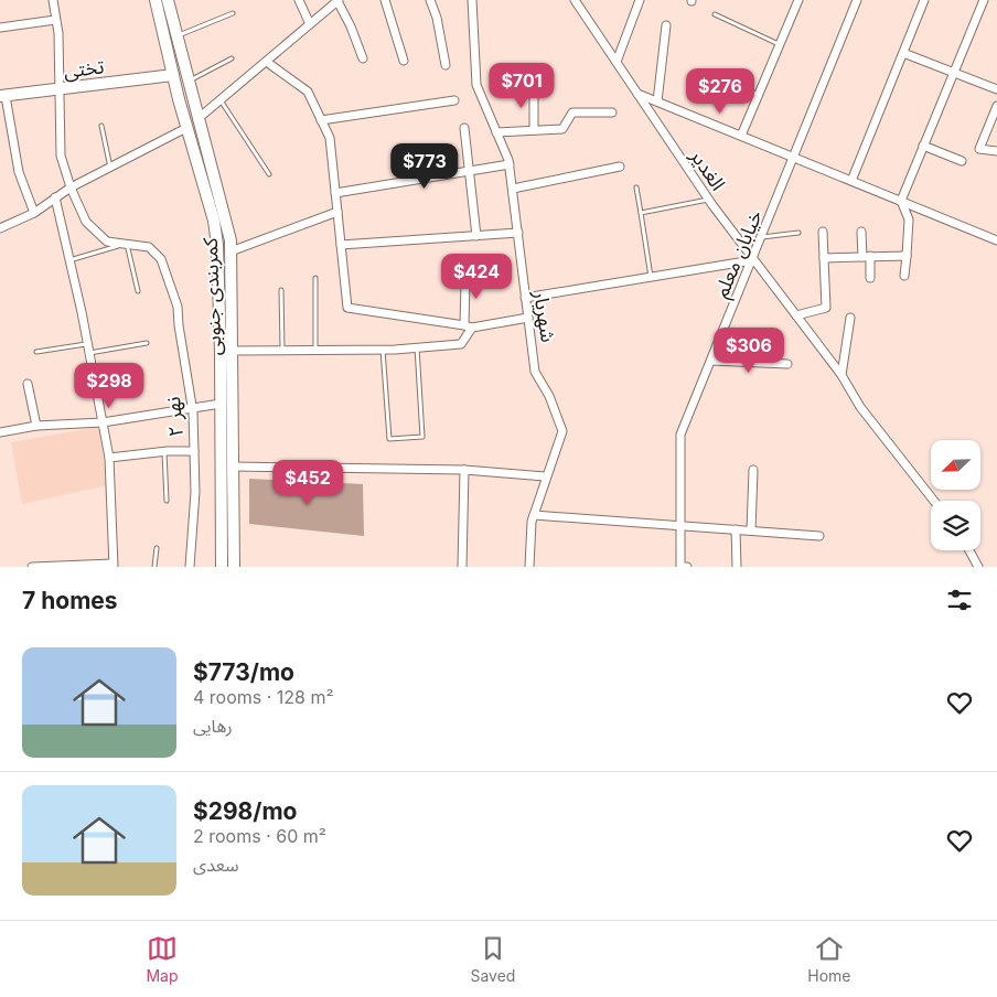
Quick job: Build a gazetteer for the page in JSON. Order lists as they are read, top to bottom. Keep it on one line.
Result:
{"streets":{"main road":["تختی","کمربندی جنوبی"],"street":["الغدیر","خیابان معلم","شهریار","نهر ۲"]},"crossings":[["تختی","کمربندی جنوبی"],["تختی","نهر ۲"],["الغدیر","خیابان معلم"]],"north":"bottom left","page":{"price":["$701","$276","$773","$424","$306","$298","$452"],"heading":"7 homes","list":[{"name":"$773/mo","note":"4 rooms · 128 m² · رهایی"},{"name":"$298/mo","note":"2 rooms · 60 m² · سعدی"}],"tabs":["Map","Saved","Home"]}}
